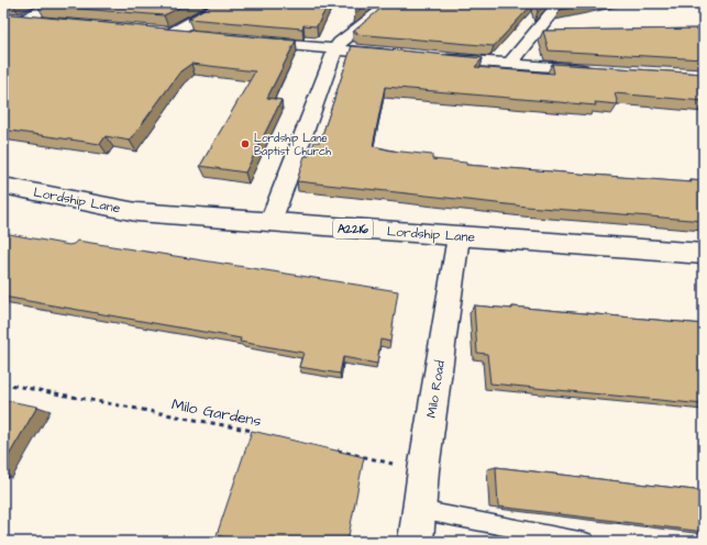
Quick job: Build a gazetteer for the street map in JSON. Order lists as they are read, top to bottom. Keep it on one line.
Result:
{"streets":{"street":["Lordship Lane","A2216","Milo Road"],"path":["Milo Gardens"]},"crossings":[["Lordship Lane","Milo Road"]],"places":["Lordship Lane Baptist Church"]}
